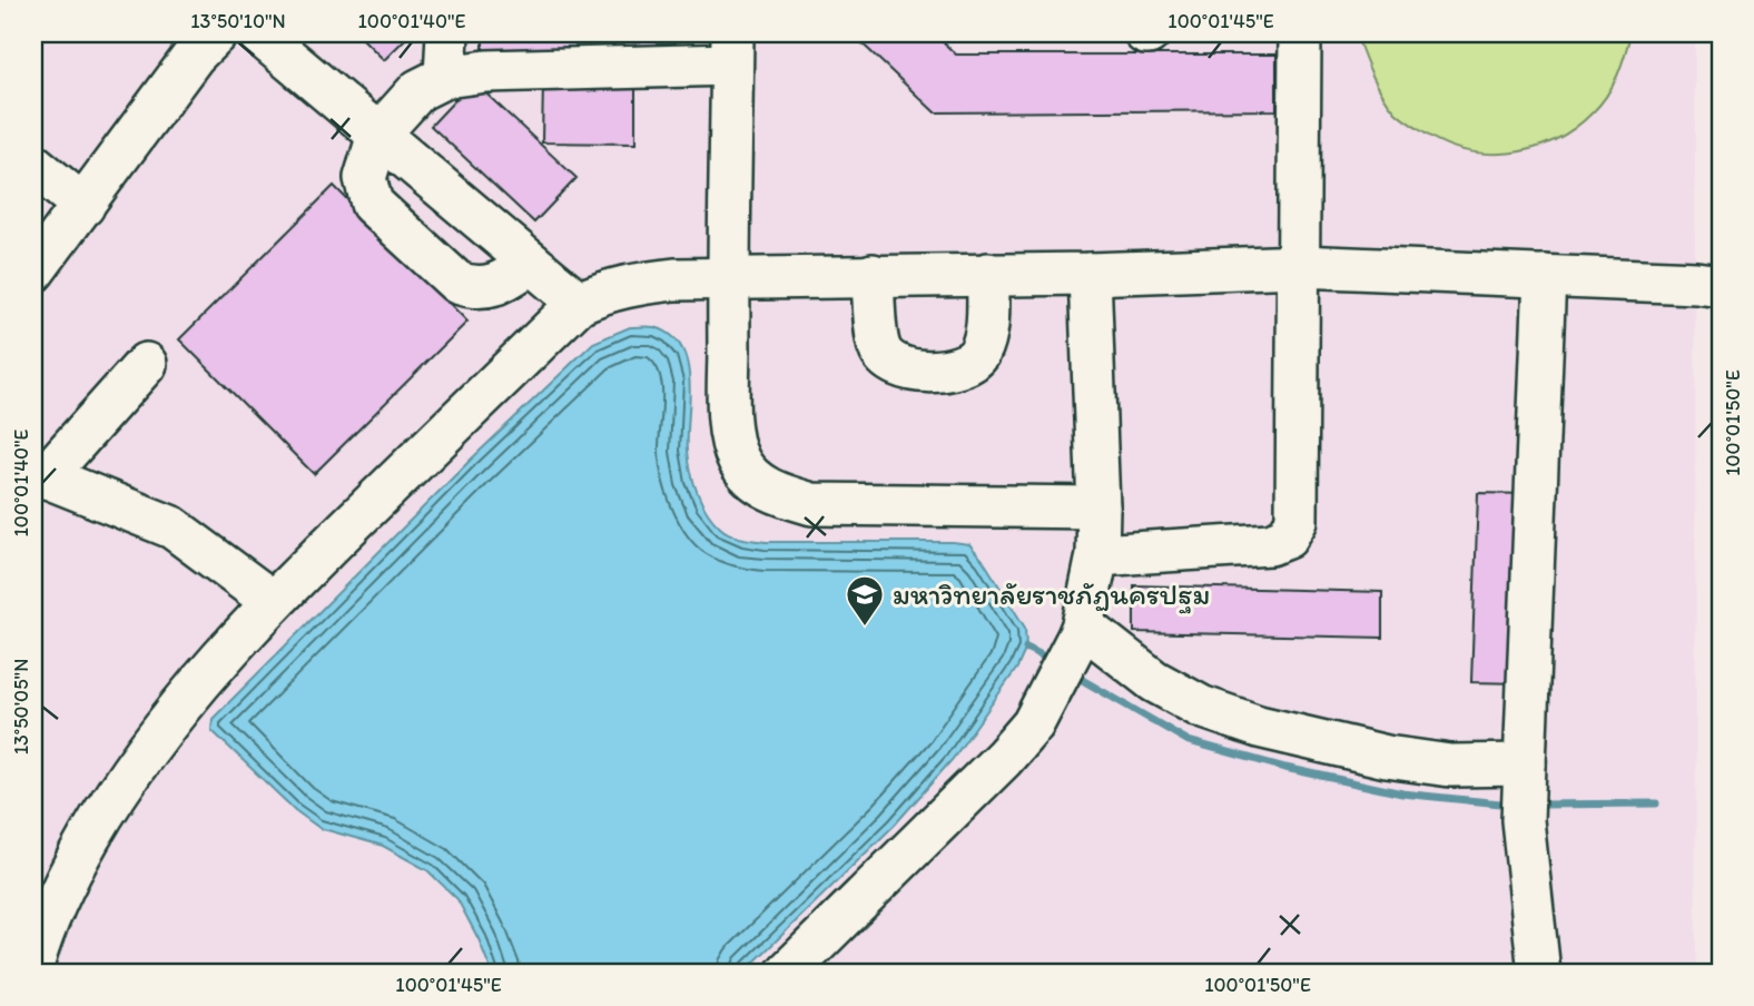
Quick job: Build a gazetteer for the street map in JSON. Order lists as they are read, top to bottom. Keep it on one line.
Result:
{"places":{"school or university":["มหาวิทยาลัยราชภัฏนครปฐม"]},"coordinates":["13°50'10\"N","100°01'40\"E","100°01'45\"E","100°01'50\"E","13°50'05\"N"]}
